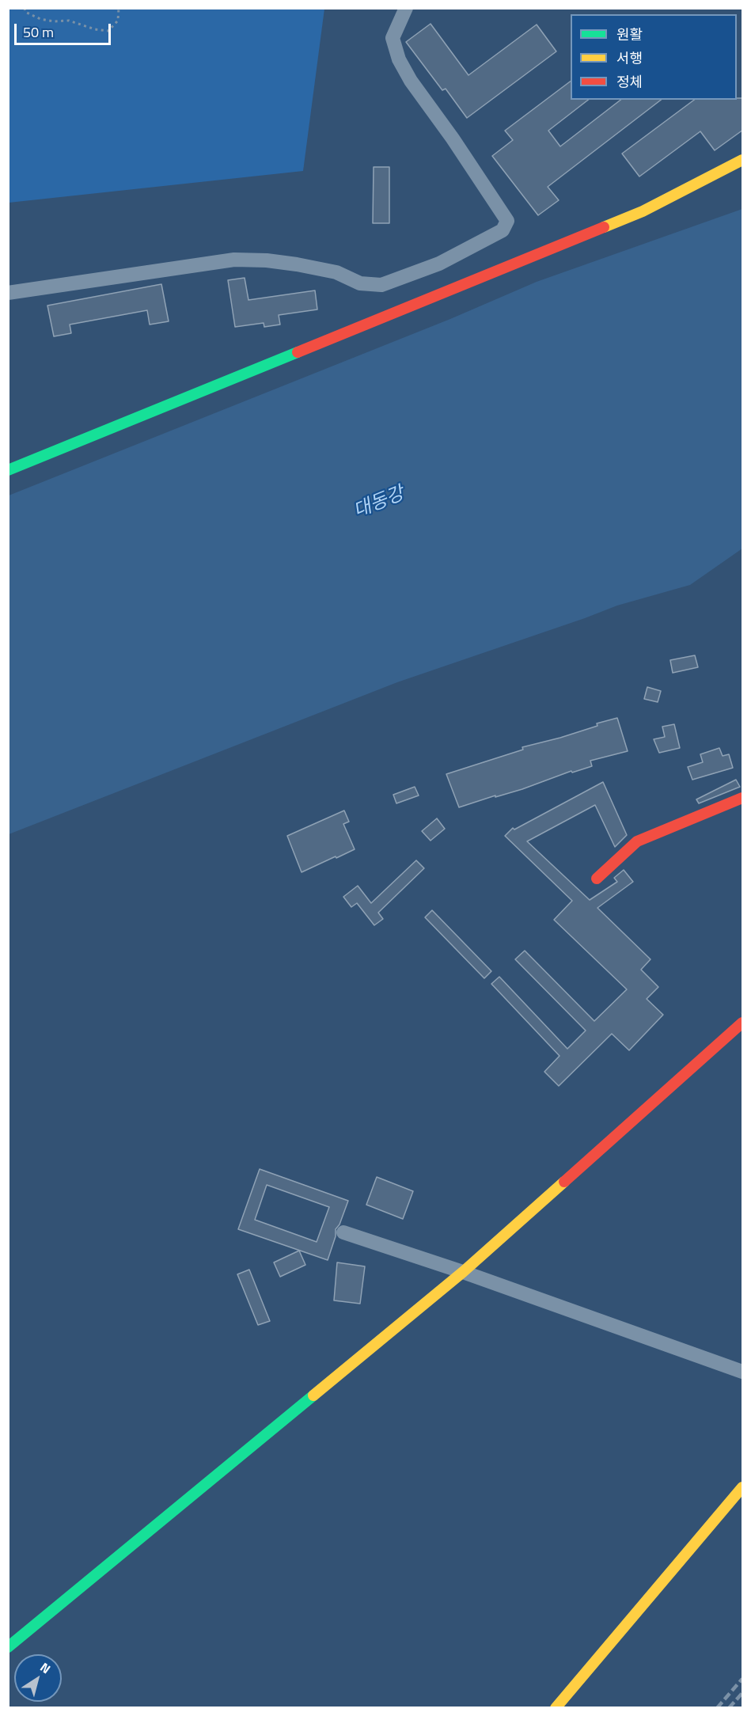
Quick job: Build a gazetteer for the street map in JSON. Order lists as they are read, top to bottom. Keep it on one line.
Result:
{"water":["대동강"],"legend":["원활","서행","정체"],"scale_bar":"50 m","north":"top right"}
